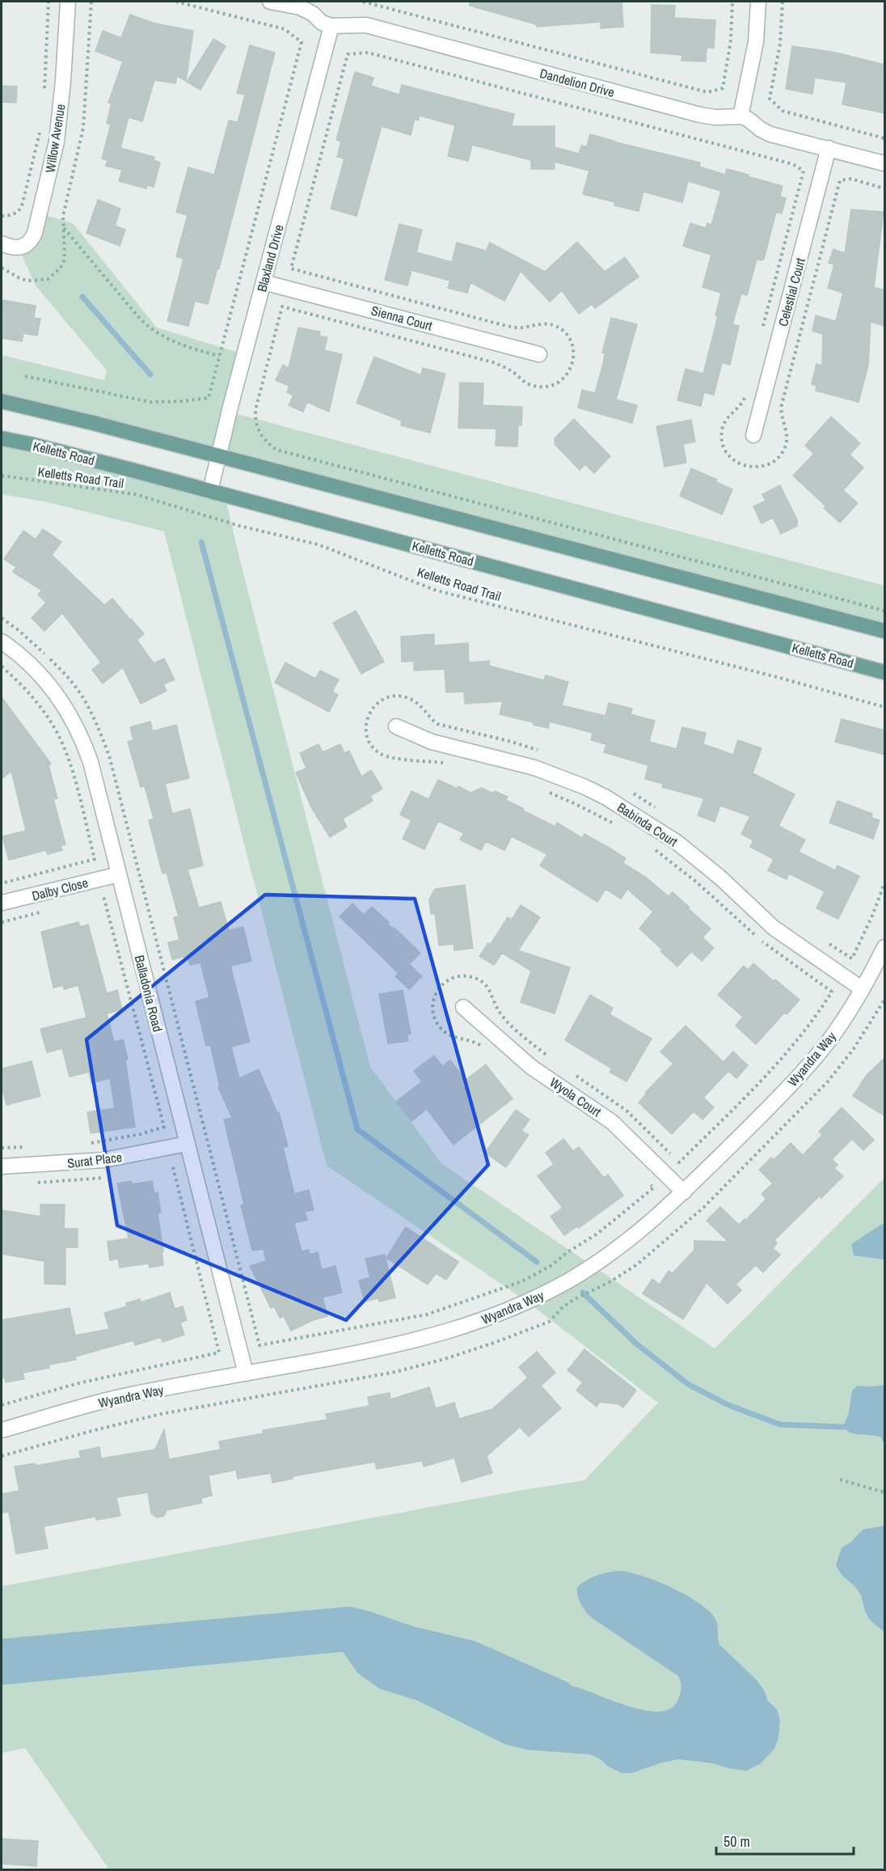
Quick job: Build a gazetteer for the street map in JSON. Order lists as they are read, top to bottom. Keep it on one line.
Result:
{"streets":{"main road":["Kelletts Road"],"street":["Dandelion Drive","Willow Avenue","Blaxland Drive","Celestial Court","Sienna Court","Babinda Court","Dalby Close","Balladonia Road","Wyandra Way","Wyola Court","Surat Place"],"path":["Kelletts Road Trail"]},"crossings":[["Dandelion Drive","Blaxland Drive"],["Blaxland Drive","Sienna Court"],["Blaxland Drive","Kelletts Road"],["Babinda Court","Wyandra Way"],["Dalby Close","Balladonia Road"],["Balladonia Road","Wyandra Way"],["Balladonia Road","Surat Place"],["Wyandra Way","Wyola Court"]],"scale_bar":"50 m"}
